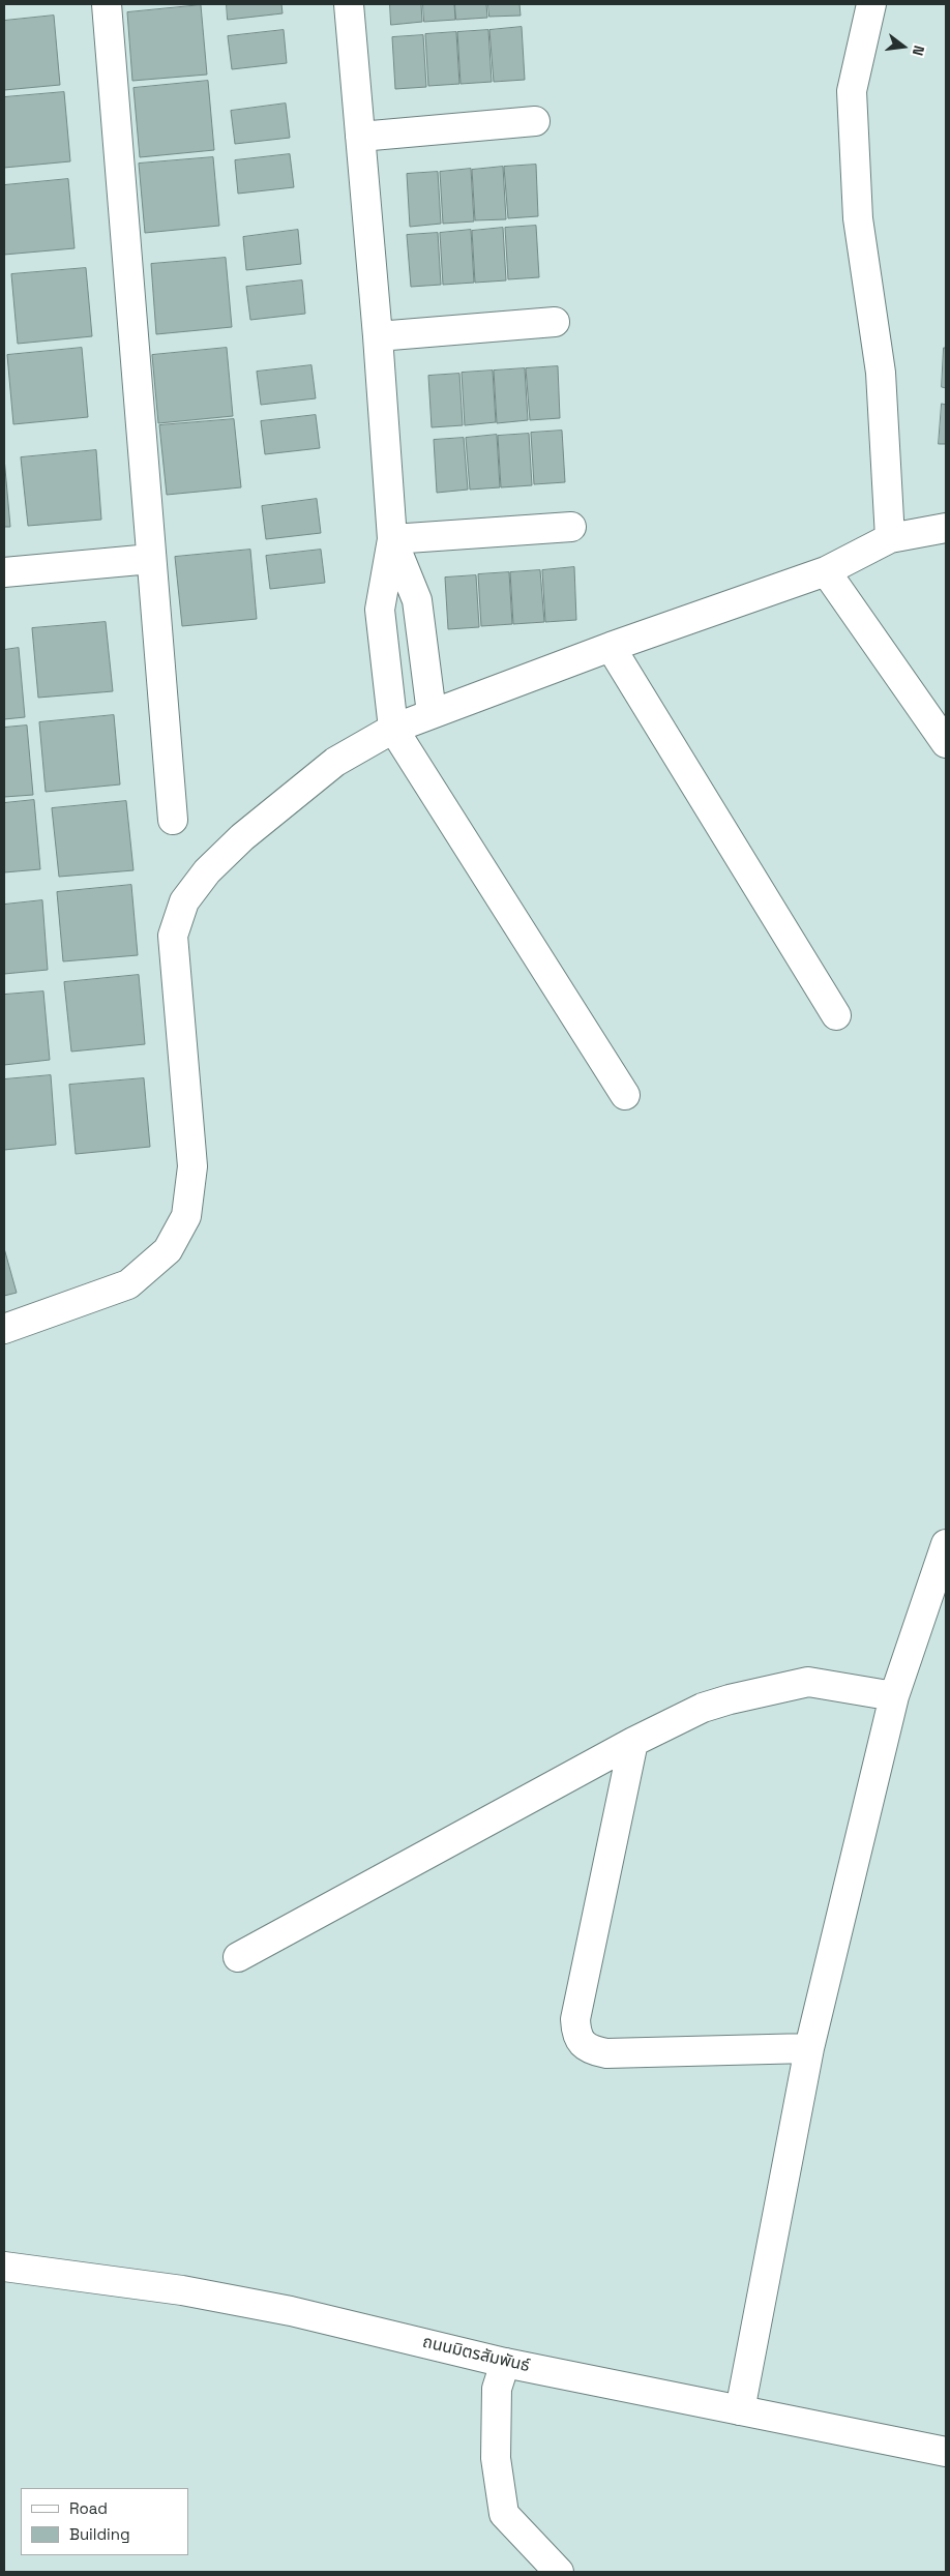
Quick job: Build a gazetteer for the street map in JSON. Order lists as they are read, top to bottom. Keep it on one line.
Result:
{"streets":{"street":["ถนนมิตรสัมพันธ์"]},"legend":["Road","Building"],"north":"right"}
